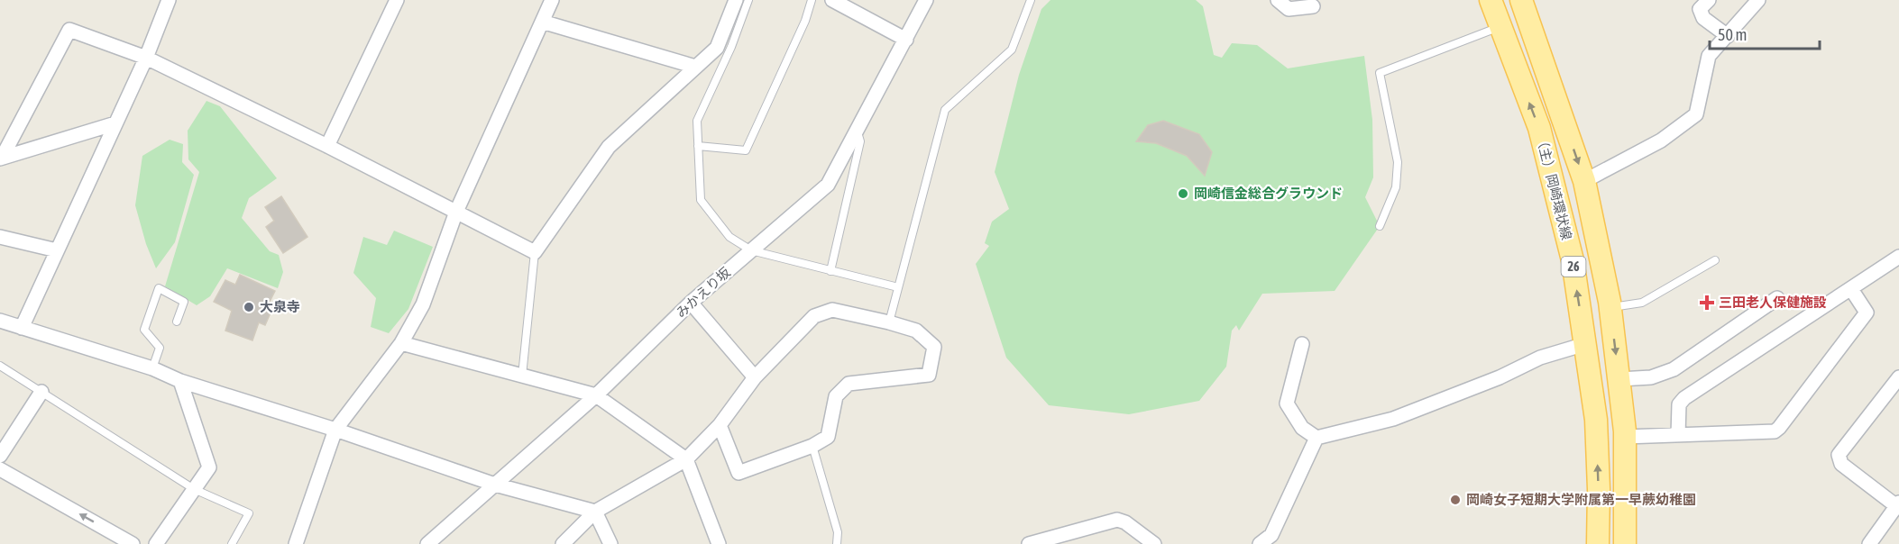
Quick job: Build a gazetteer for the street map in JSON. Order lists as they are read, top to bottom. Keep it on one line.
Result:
{"streets":{"main road":["（主）岡崎環状線","26"],"street":["みかえり坂"]},"places":{"other":["岡崎信金総合グラウンド","大泉寺","岡崎女子短期大学附属第一早蕨幼稚園"],"health":["三田老人保健施設"]},"scale_bar":"50 m"}
